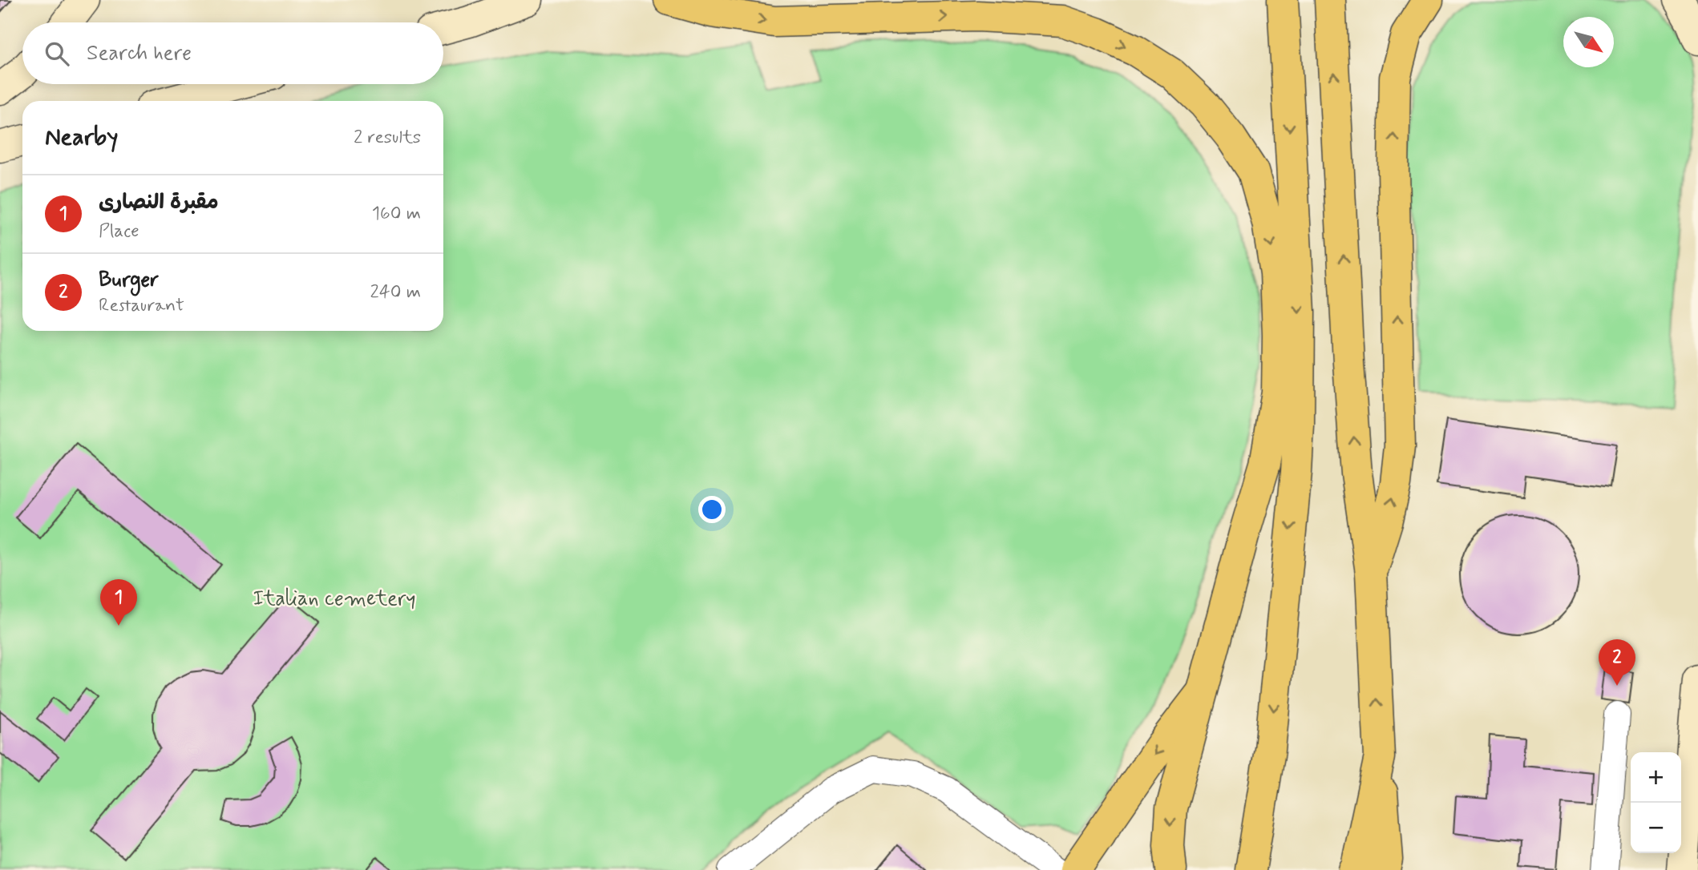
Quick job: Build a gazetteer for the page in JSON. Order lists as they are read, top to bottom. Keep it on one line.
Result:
{"parks":["Italian cemetery"],"north":"bottom right","page":{"search":"Search here","heading":["Nearby","2 results"],"list":[{"mark":"1","name":"مقبرة النصارى","note":"Place","value":"160 m"},{"mark":"2","name":"Burger","note":"Restaurant","value":"240 m"}],"pins":["1","2"],"map_buttons":["+","−"]}}
